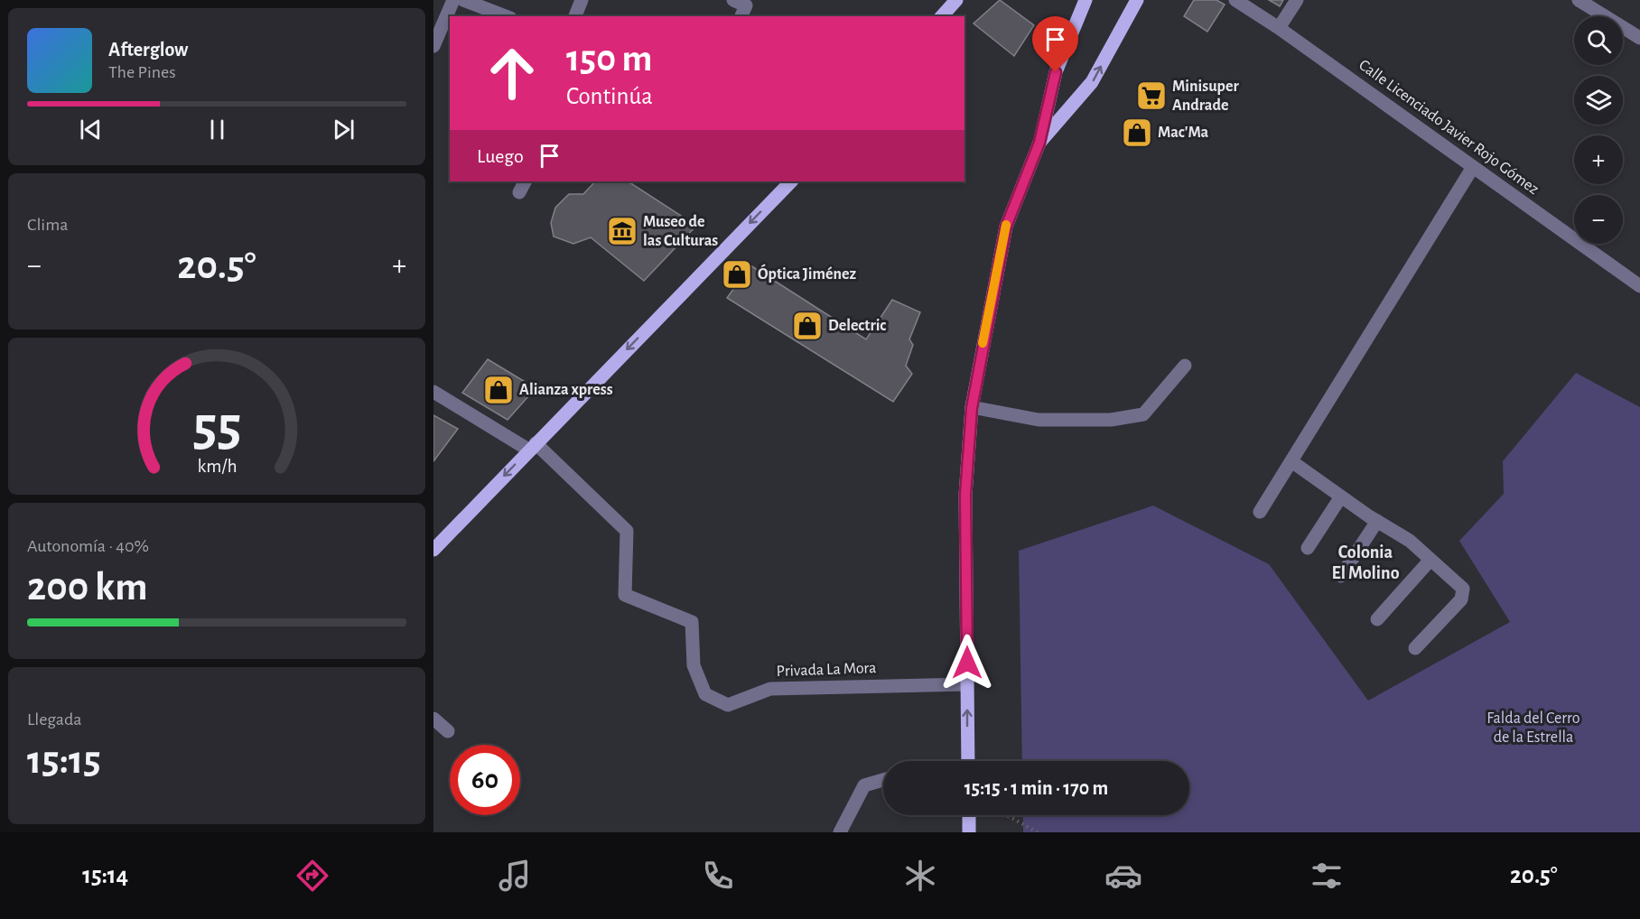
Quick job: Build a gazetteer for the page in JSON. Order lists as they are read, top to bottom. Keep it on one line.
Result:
{"streets":{"street":["Calle Licenciado Javier Rojo Gómez","Privada La Mora"]},"districts":["Colonia El Molino"],"parks":["Falda del Cerro de la Estrella"],"places":{"supermarket":["Minisuper Andrade"],"shop":["Mac'Ma","Óptica Jiménez","Delectric","Alianza xpress"],"museum":["Museo de las Culturas"]},"page":{"map_buttons":["+","−"],"turn":["150 m","Continúa"],"song":["Afterglow","The Pines"],"then":"Luego","tile":["Clima",["Autonomía · 40%","200 km"],["Llegada","15:15"]],"heat":["−","20.5°","+"],"limit":"60","trip":"15:15 · 1 min · 170 m","tabs":["15:14","20.5°"],"gauge":["55","km/h"]}}
